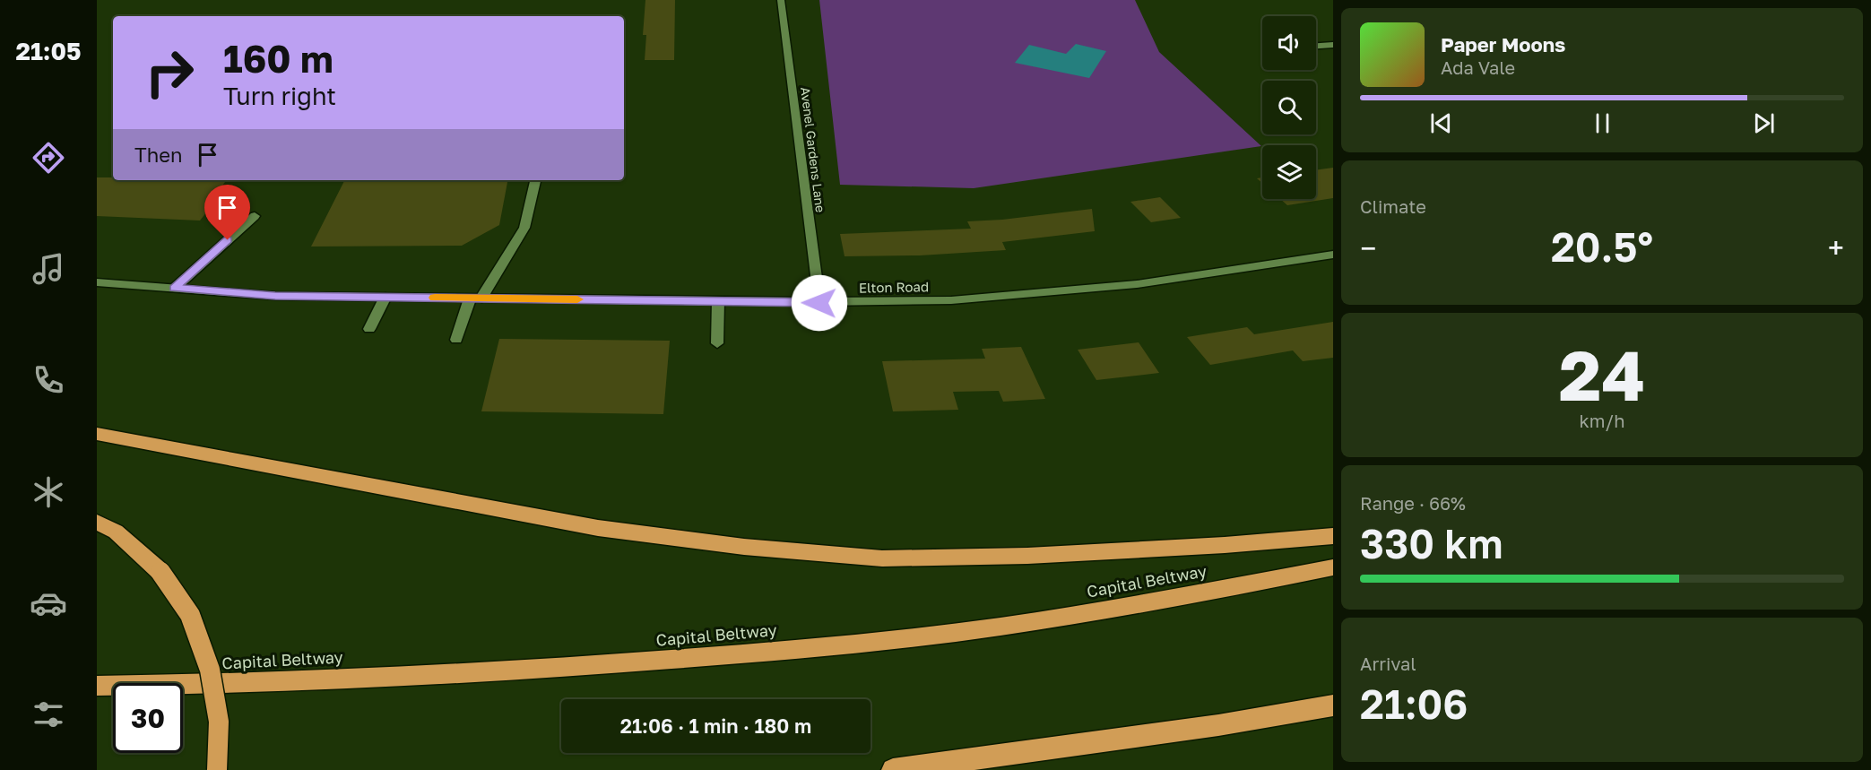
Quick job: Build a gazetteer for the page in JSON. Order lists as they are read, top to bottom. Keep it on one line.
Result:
{"streets":{"highway":["Capital Beltway"],"street":["Avenel Gardens Lane","Elton Road"]},"crossings":[["Avenel Gardens Lane","Elton Road"]],"page":{"tabs":"21:05","turn":["160 m","Turn right"],"song":["Paper Moons","Ada Vale"],"then":"Then","tile":["Climate",["24","km/h"],["Range · 66%","330 km"],["Arrival","21:06"]],"heat":["−","20.5°","+"],"limit":"30","trip":"21:06 · 1 min · 180 m"}}
